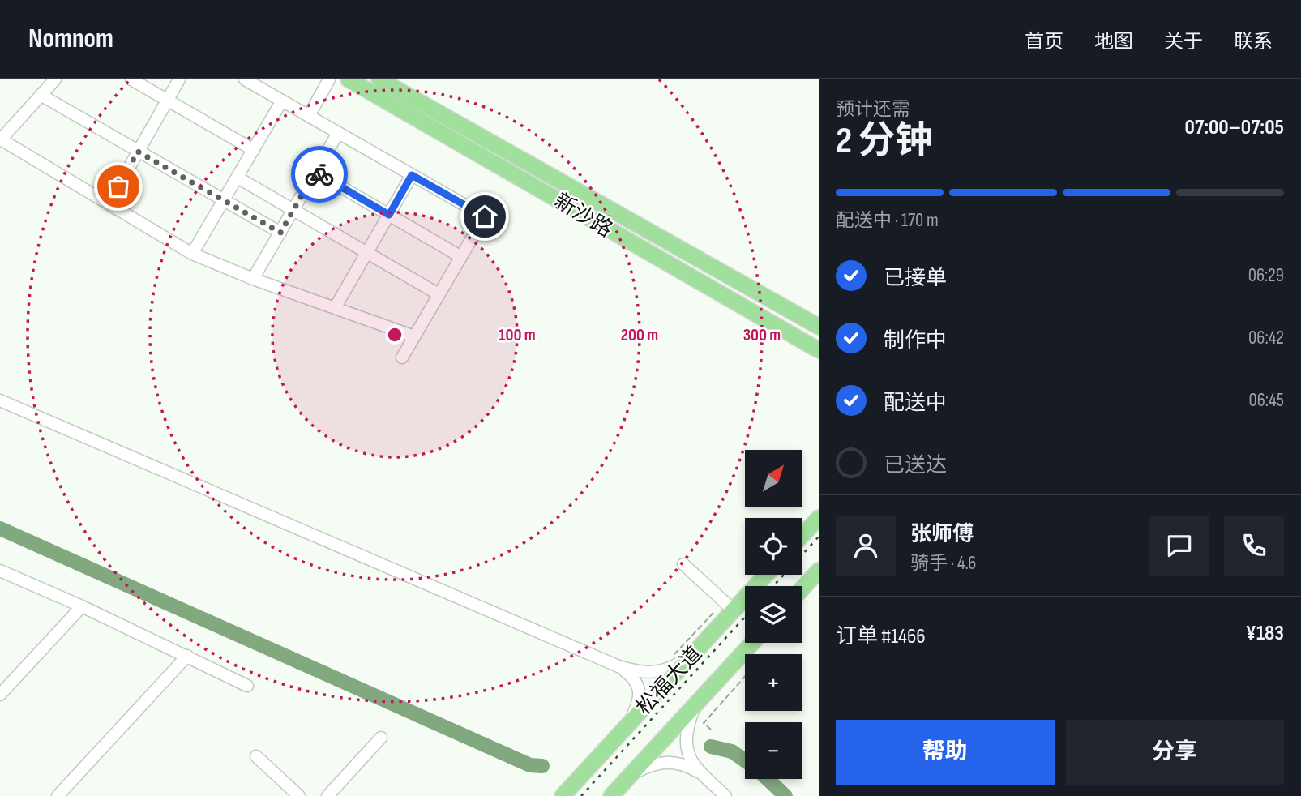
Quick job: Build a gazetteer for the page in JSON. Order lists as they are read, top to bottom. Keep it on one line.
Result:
{"streets":{"main road":["新沙路","松福大道"]},"north":"top right","page":{"header":"Nomnom","nav":["首页","地图","关于","联系"],"heading":["2 分钟","预计还需","07:00–07:05"],"panel":["张师傅","骑手 · 4.6","订单 #1466","¥183"],"bar":"配送中 · 170 m","list":[["已接单","06:29"],["制作中","06:42"],["配送中","06:45"],"已送达"],"map_buttons":["+","−"],"buttons":["帮助","分享"]},"rings":["100 m","200 m","300 m"]}
